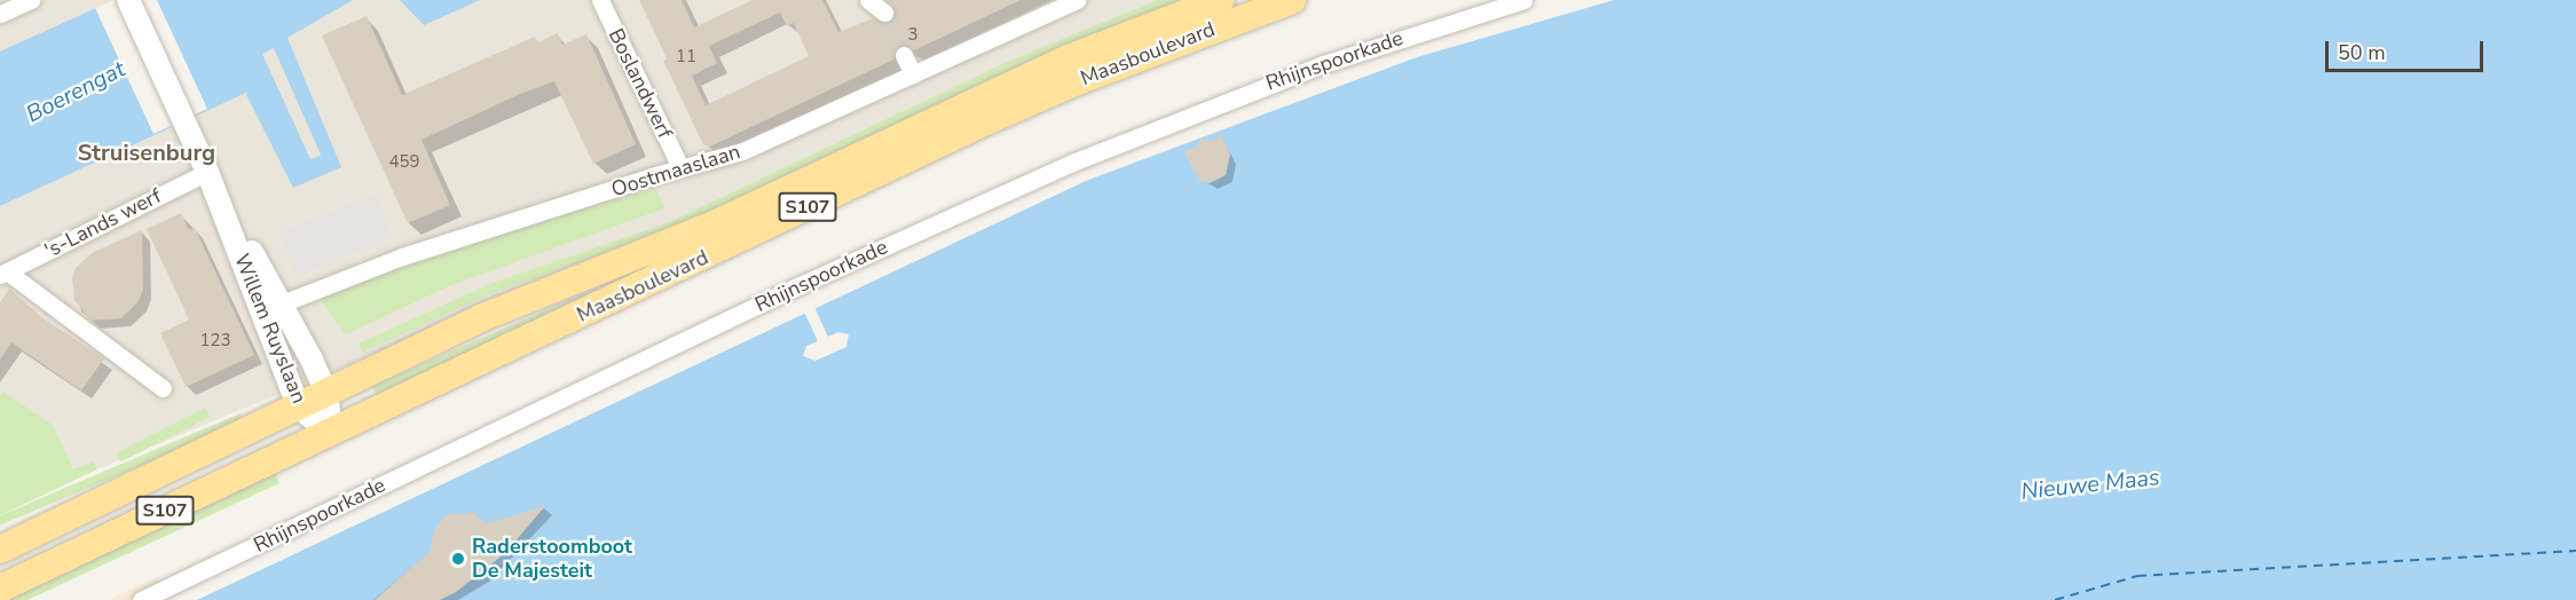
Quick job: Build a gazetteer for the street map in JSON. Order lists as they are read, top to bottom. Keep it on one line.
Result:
{"streets":{"main road":["Maasboulevard","S107"],"street":["Rhijnspoorkade","Boslandwerf","Oostmaaslaan","'s-Lands werf","Willem Ruyslaan"]},"crossings":[["Maasboulevard","Willem Ruyslaan"],["Boslandwerf","Oostmaaslaan"],["Oostmaaslaan","Willem Ruyslaan"],["'s-Lands werf","Willem Ruyslaan"]],"districts":["Struisenburg"],"water":["Boerengat","Nieuwe Maas"],"places":["Raderstoomboot De Majesteit"],"house_numbers":["3","11","459","123"],"scale_bar":"50 m"}
